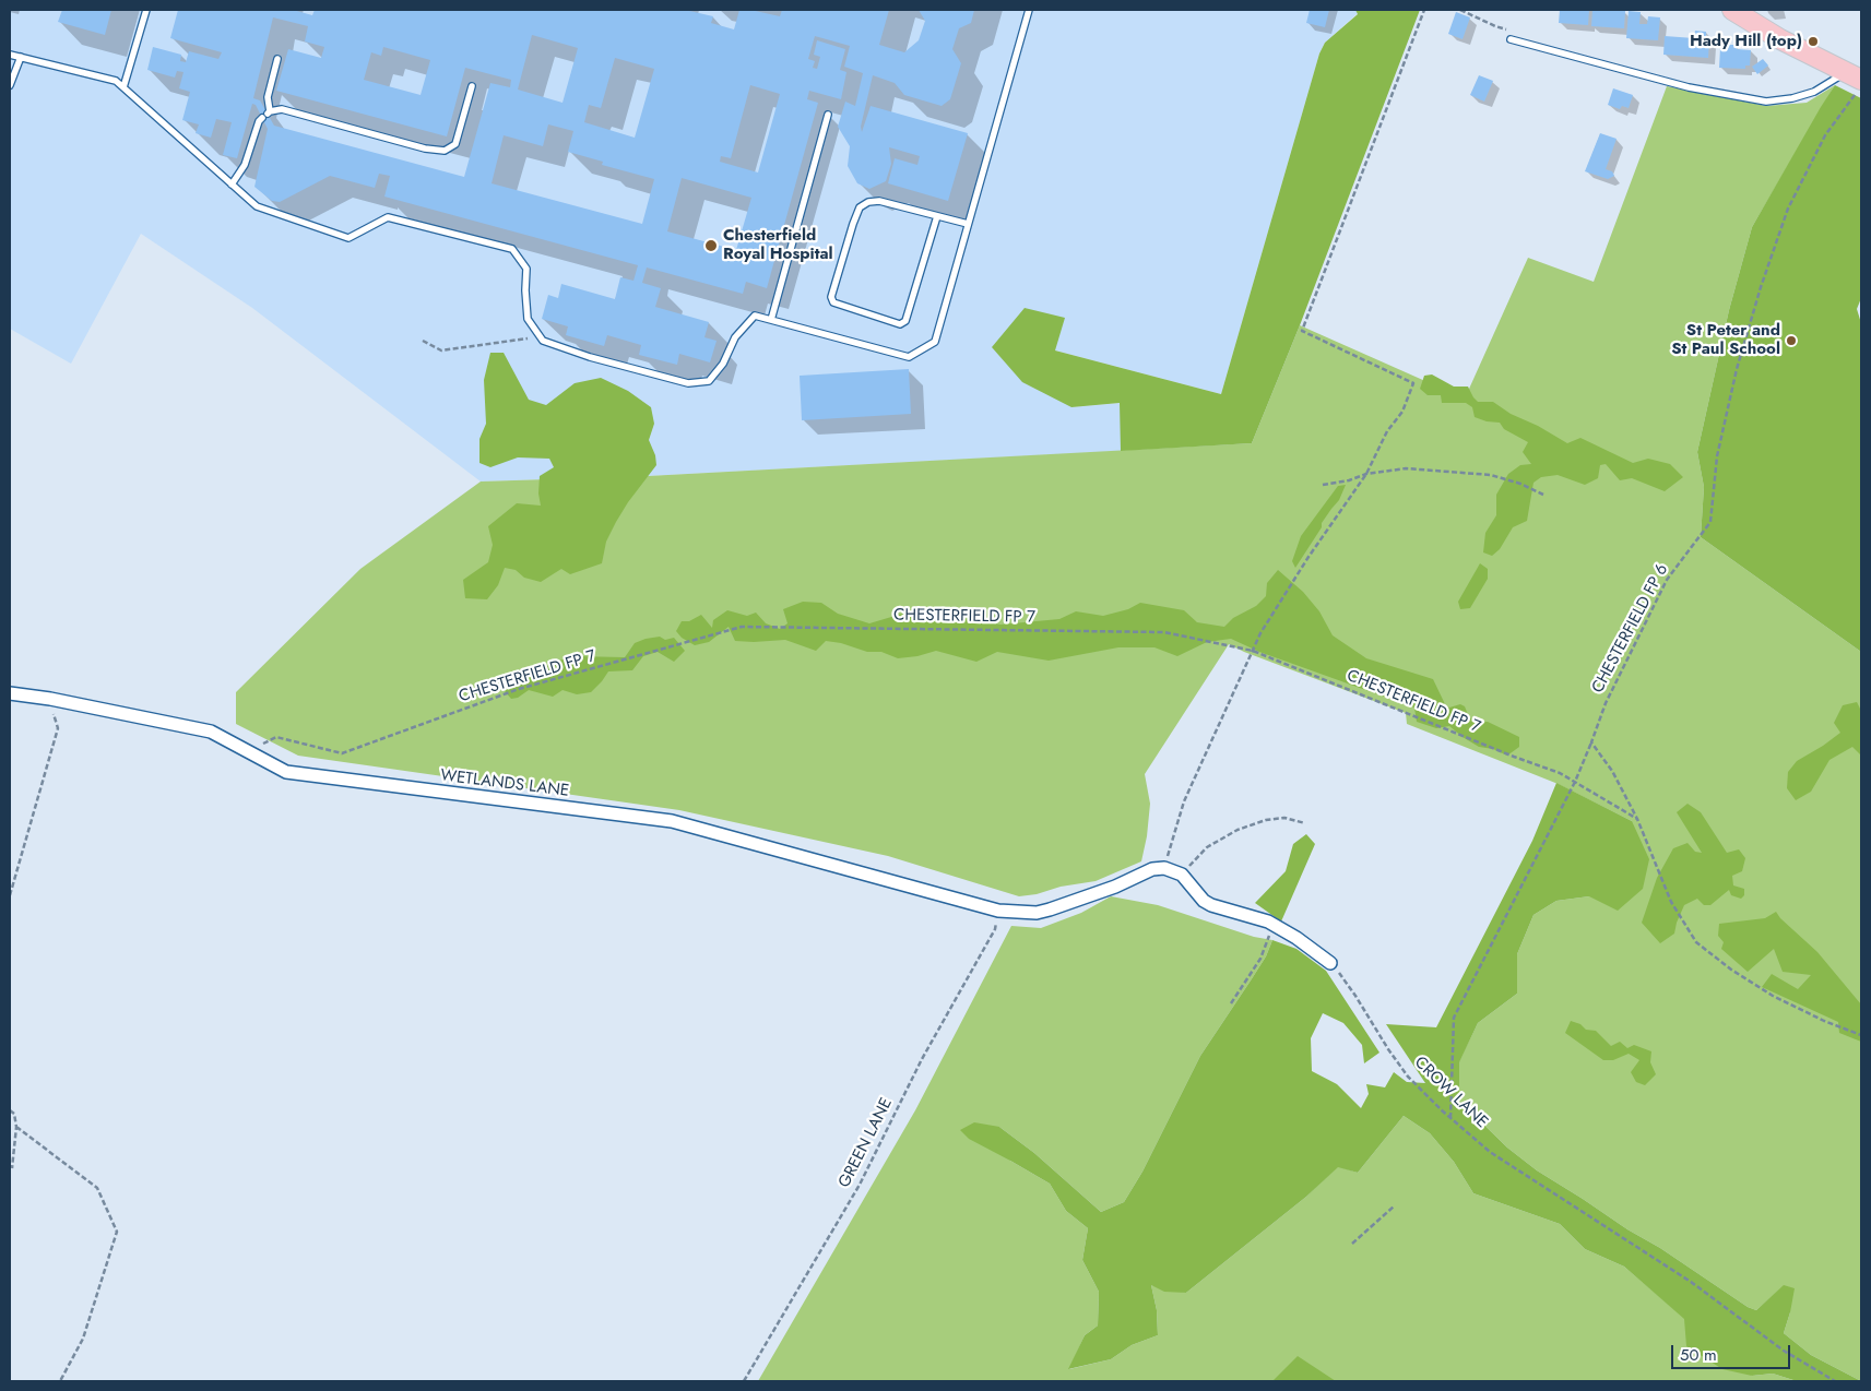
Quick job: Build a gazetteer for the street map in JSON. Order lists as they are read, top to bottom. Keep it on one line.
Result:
{"streets":{"street":["WETLANDS LANE"],"path":["CHESTERFIELD FP 7","CHESTERFIELD FP 6","CROW LANE","GREEN LANE"]},"crossings":[["CHESTERFIELD FP 7","CHESTERFIELD FP 6"],["CHESTERFIELD FP 6","CROW LANE"],["WETLANDS LANE","GREEN LANE"]],"places":["Hady Hill (top)","Chesterfield Royal Hospital","St Peter and St Paul School"],"scale_bar":"50 m"}
